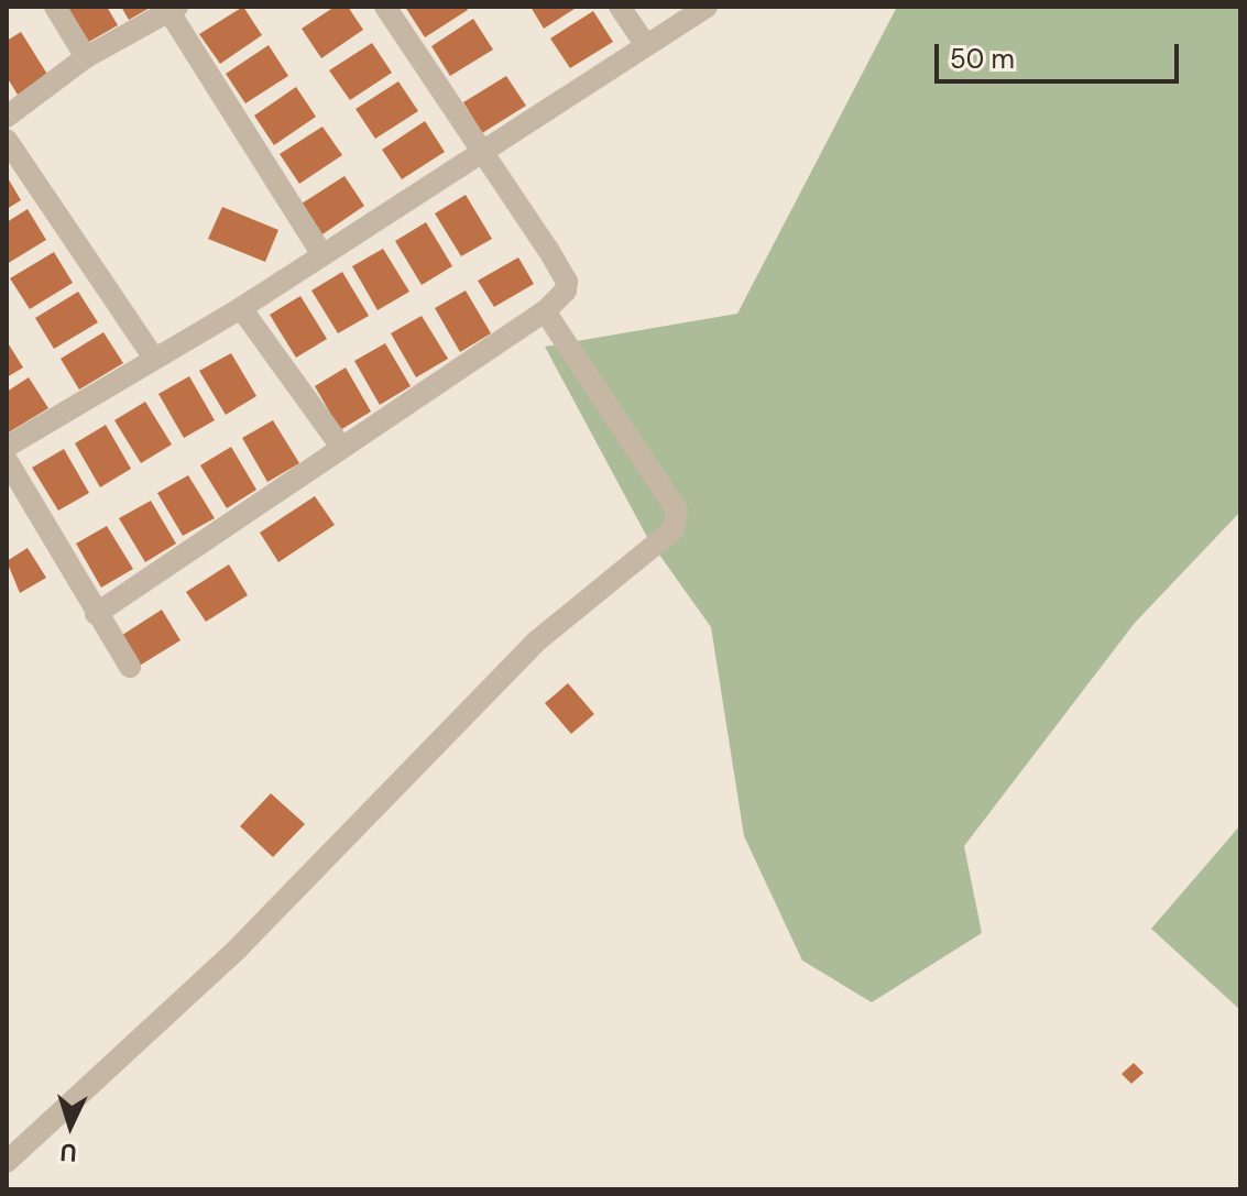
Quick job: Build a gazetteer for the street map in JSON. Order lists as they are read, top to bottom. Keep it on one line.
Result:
{"scale_bar":"50 m","north":"bottom"}
